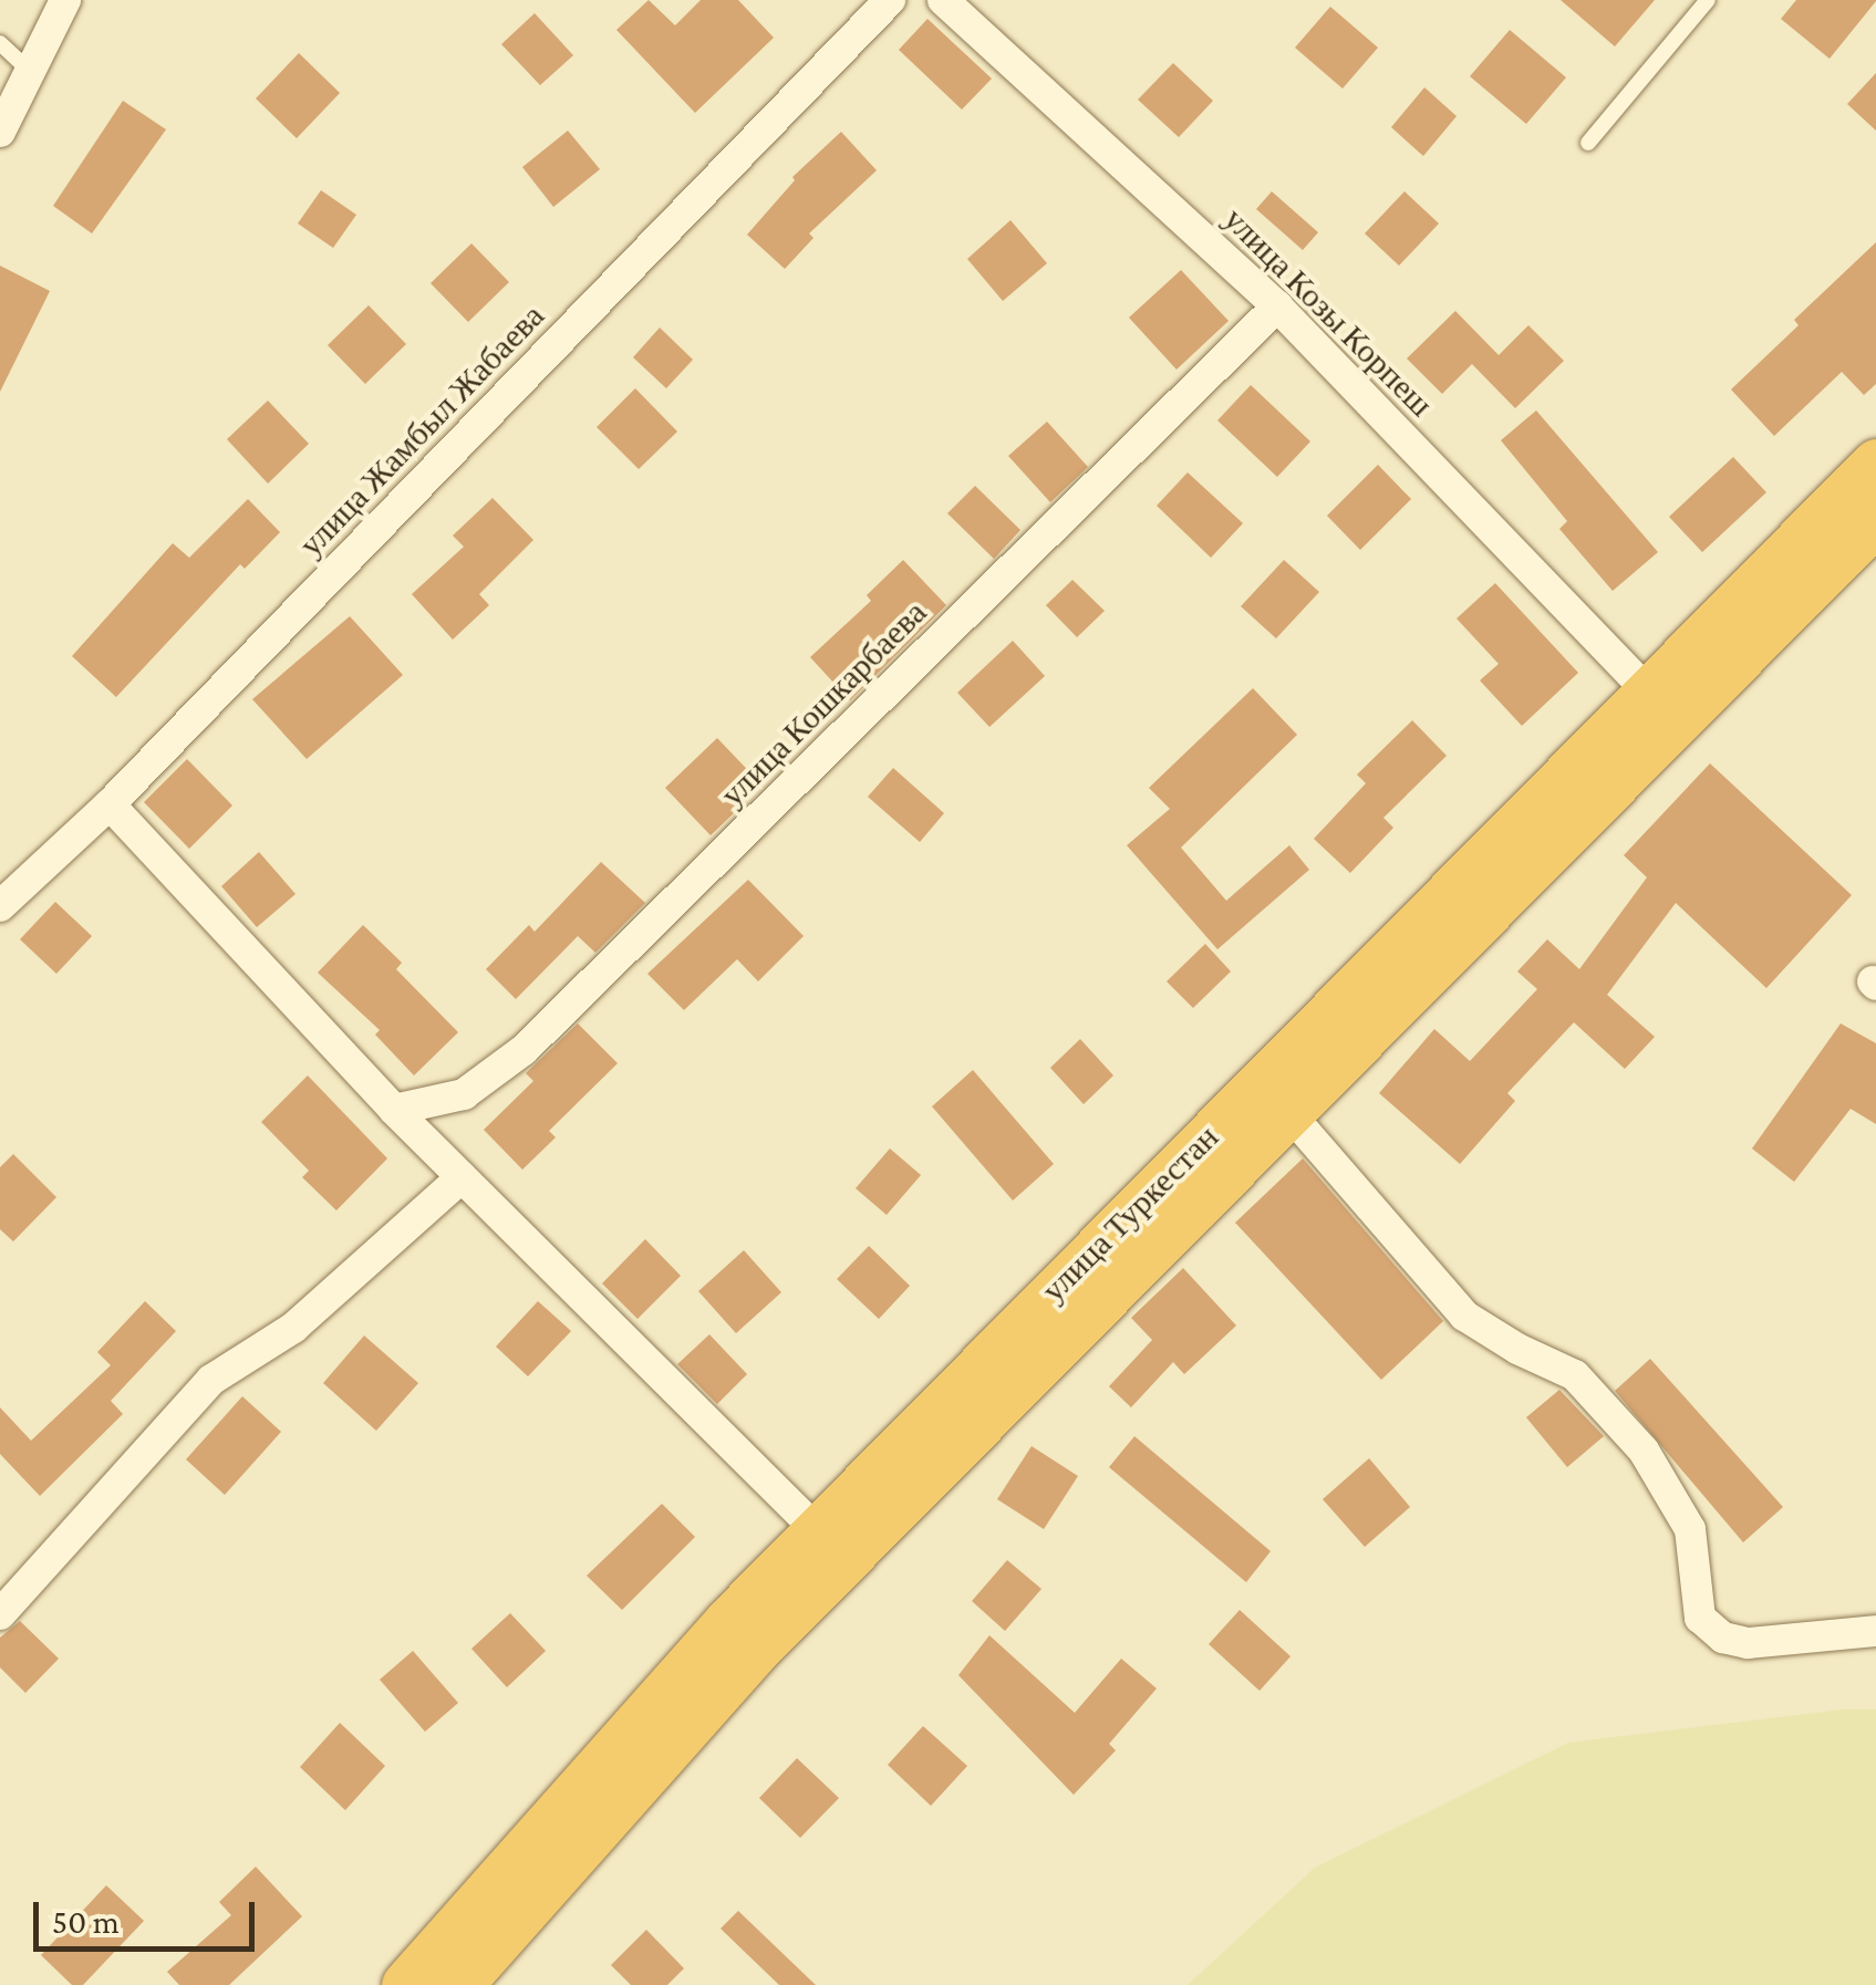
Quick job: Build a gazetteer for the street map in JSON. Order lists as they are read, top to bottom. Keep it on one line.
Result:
{"streets":{"highway":["улица Туркестан"],"street":["улица Козы Корпеш","улица Жамбыл Жабаева","улица Кошкарбаева"]},"crossings":[["улица Козы Корпеш","улица Кошкарбаева"],["улица Козы Корпеш","улица Туркестан"]],"scale_bar":"50 m"}
